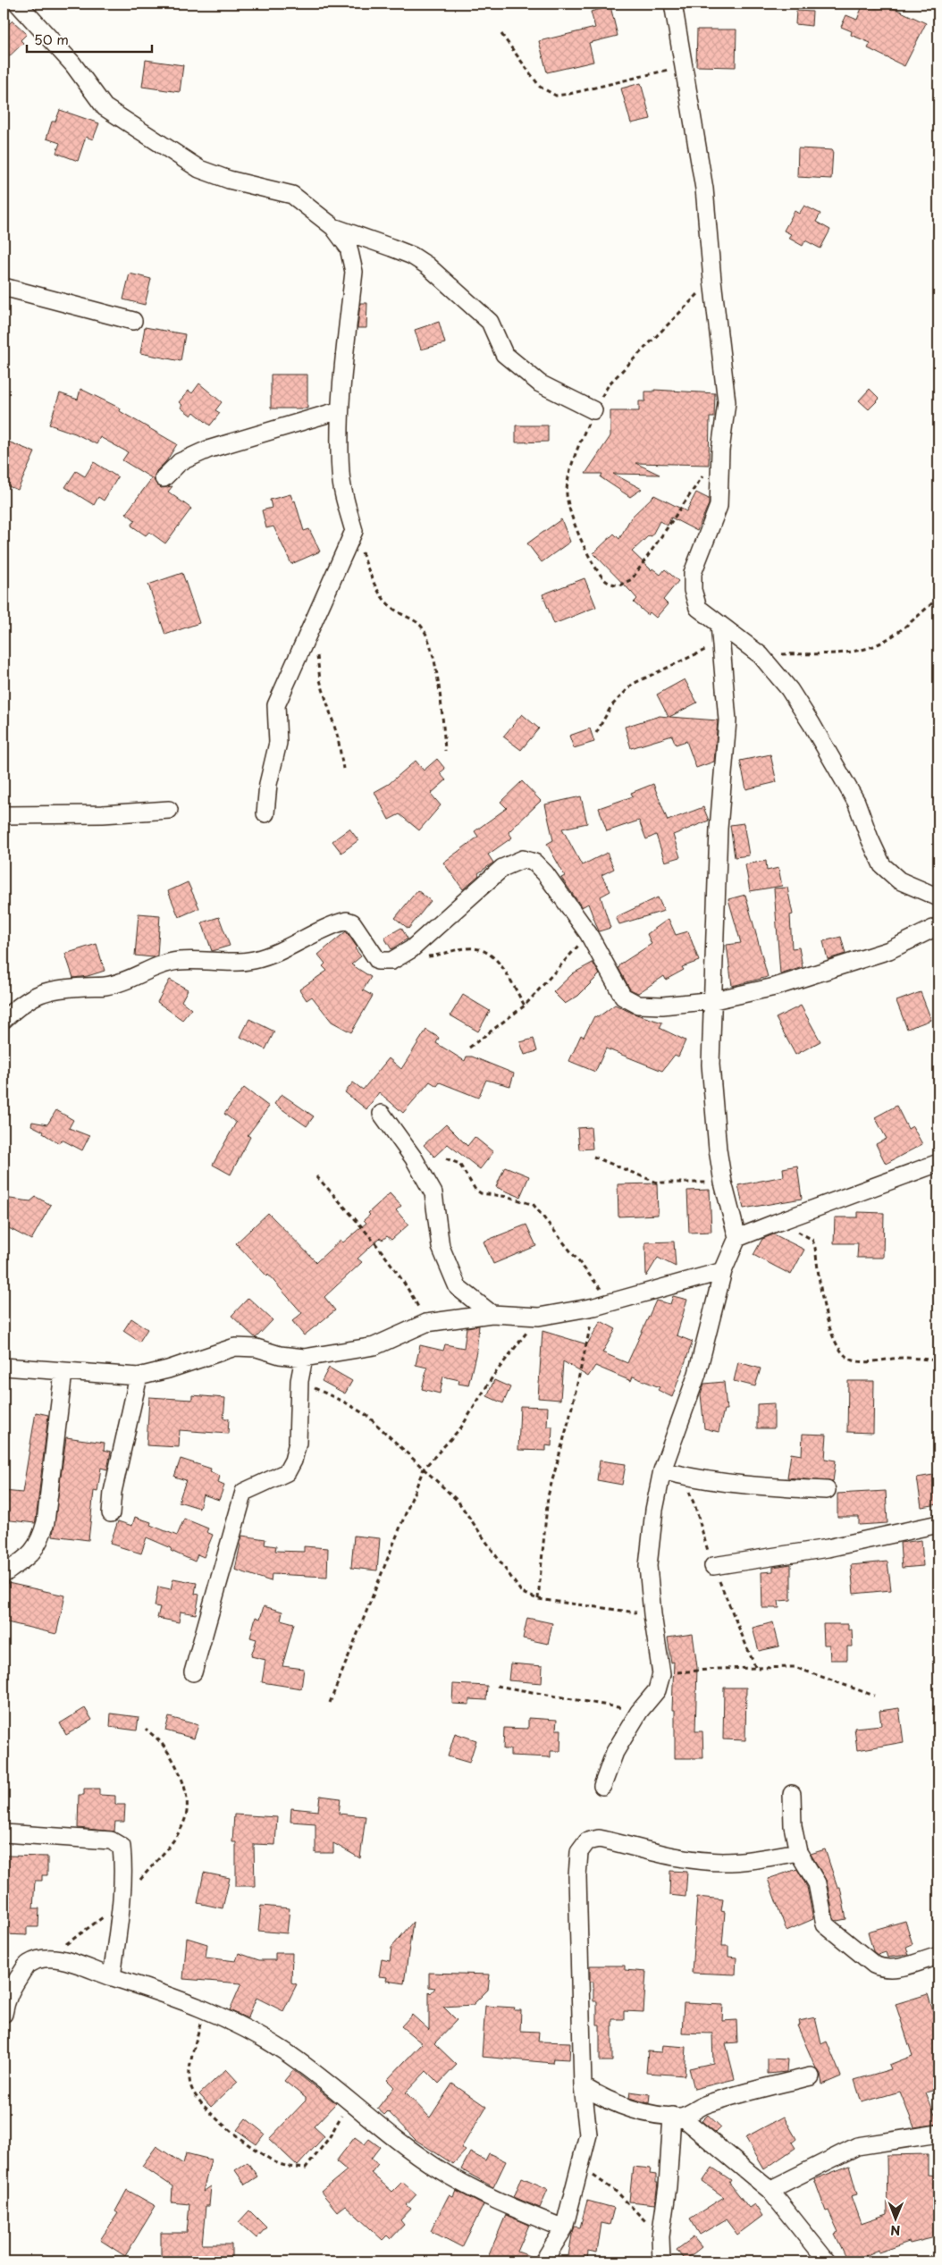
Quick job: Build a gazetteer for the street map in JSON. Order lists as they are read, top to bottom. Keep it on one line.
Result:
{"scale_bar":"50 m","north":"bottom"}
